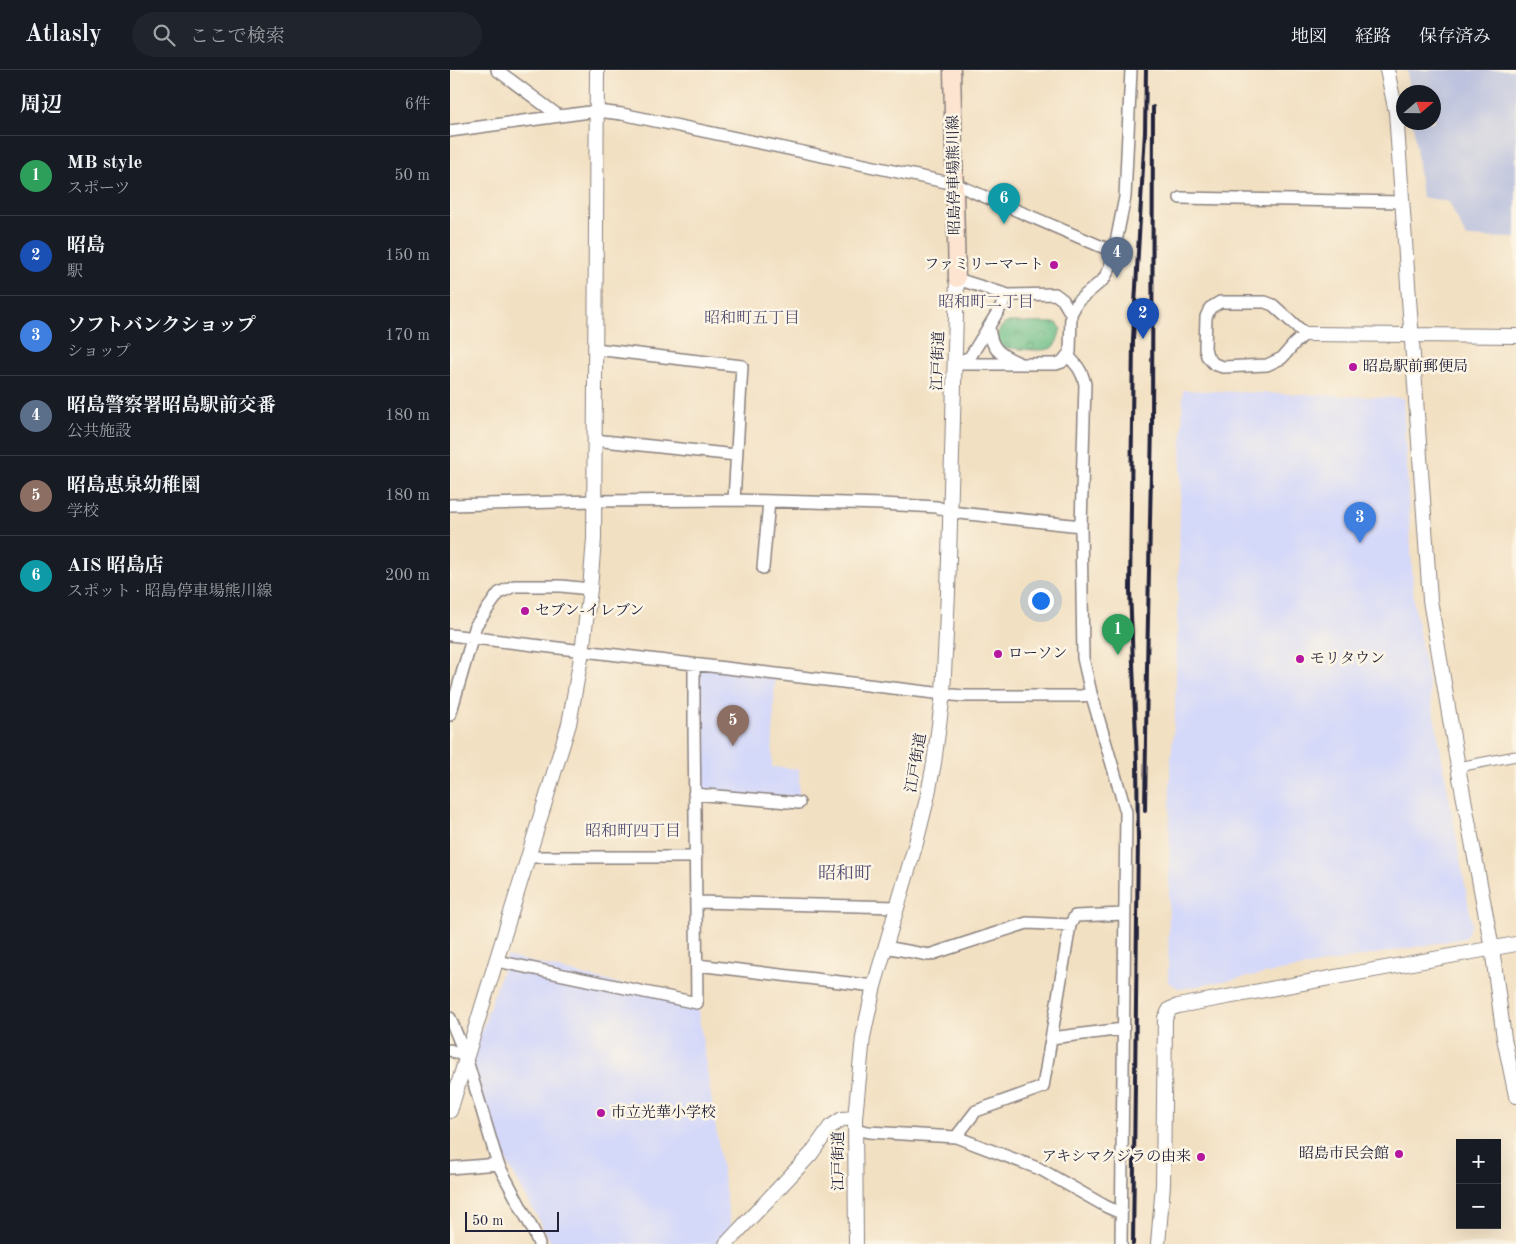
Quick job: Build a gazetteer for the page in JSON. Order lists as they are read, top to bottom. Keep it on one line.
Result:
{"streets":{"main road":["昭島停車場熊川線"],"street":["江戸街道"]},"crossings":[["昭島停車場熊川線","江戸街道"]],"districts":["昭和町二丁目","昭和町五丁目","昭和町四丁目","昭和町"],"places":["ファミリーマート","昭島駅前郵便局","セブン-イレブン","ローソン","モリタウン","市立光華小学校","昭島市民会館","アキシマクジラの由来"],"scale_bar":"50 m","north":"right","page":{"header":"Atlasly","search":"ここで検索","nav":["地図","経路","保存済み"],"heading":["周辺","6件"],"list":[{"mark":"1","name":"MB style","note":"スポーツ","value":"50 m"},{"mark":"2","name":"昭島","note":"駅","value":"150 m"},{"mark":"3","name":"ソフトバンクショップ","note":"ショップ","value":"170 m"},{"mark":"4","name":"昭島警察署昭島駅前交番","note":"公共施設","value":"180 m"},{"mark":"5","name":"昭島恵泉幼稚園","note":"学校","value":"180 m"},{"mark":"6","name":"AIS 昭島店","note":"スポット · 昭島停車場熊川線","value":"200 m"}],"pins":["6","4","2","3","1","5"],"map_buttons":["+","−"],"scale":"50 m"}}
